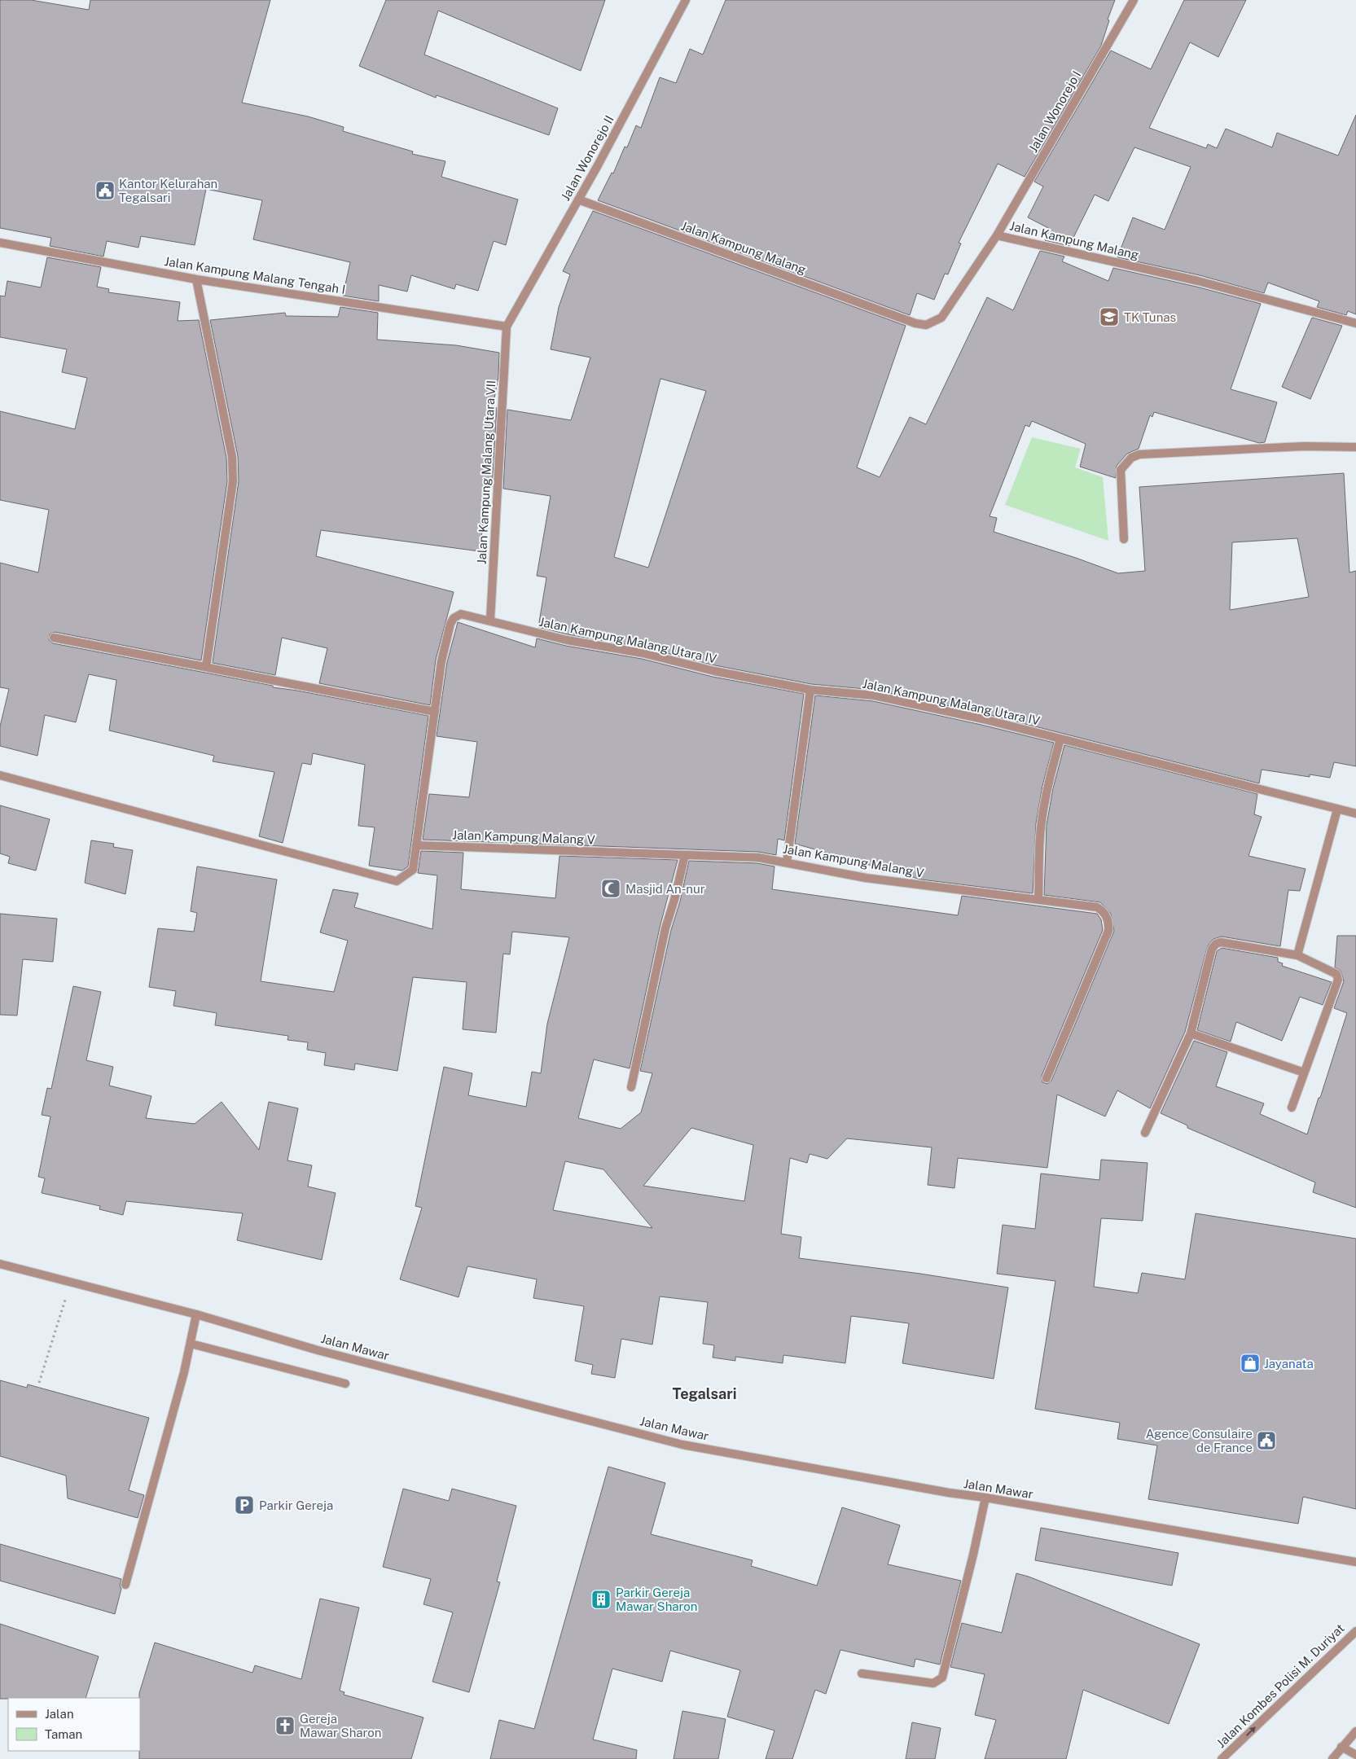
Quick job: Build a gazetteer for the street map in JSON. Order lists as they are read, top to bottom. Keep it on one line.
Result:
{"streets":{"street":["Jalan Wonorejo I","Jalan Wonorejo II","Jalan Kampung Malang","Jalan Kampung Malang Tengah I","Jalan Kampung Malang Utara VII","Jalan Kampung Malang Utara IV","Jalan Kampung Malang V","Jalan Mawar","Jalan Kombes Polisi M. Duriyat"]},"crossings":[["Jalan Wonorejo I","Jalan Kampung Malang"],["Jalan Wonorejo II","Jalan Kampung Malang"],["Jalan Wonorejo II","Jalan Kampung Malang Tengah I"],["Jalan Wonorejo II","Jalan Kampung Malang Utara VII"],["Jalan Kampung Malang Tengah I","Jalan Kampung Malang Utara VII"],["Jalan Kampung Malang Utara VII","Jalan Kampung Malang Utara IV"],["Jalan Kampung Malang Utara IV","Jalan Kampung Malang V"]],"one_way":["Jalan Kombes Polisi M. Duriyat"],"districts":["Tegalsari"],"places":{"public building":["Kantor Kelurahan Tegalsari","Agence Consulaire de France"],"school or university":["TK Tunas"],"mosque":["Masjid An-nur"],"shop":["Jayanata"],"parking":["Parkir Gereja"],"building":["Parkir Gereja Mawar Sharon"],"church":["Gereja Mawar Sharon"]},"legend":["Jalan","Taman"]}
